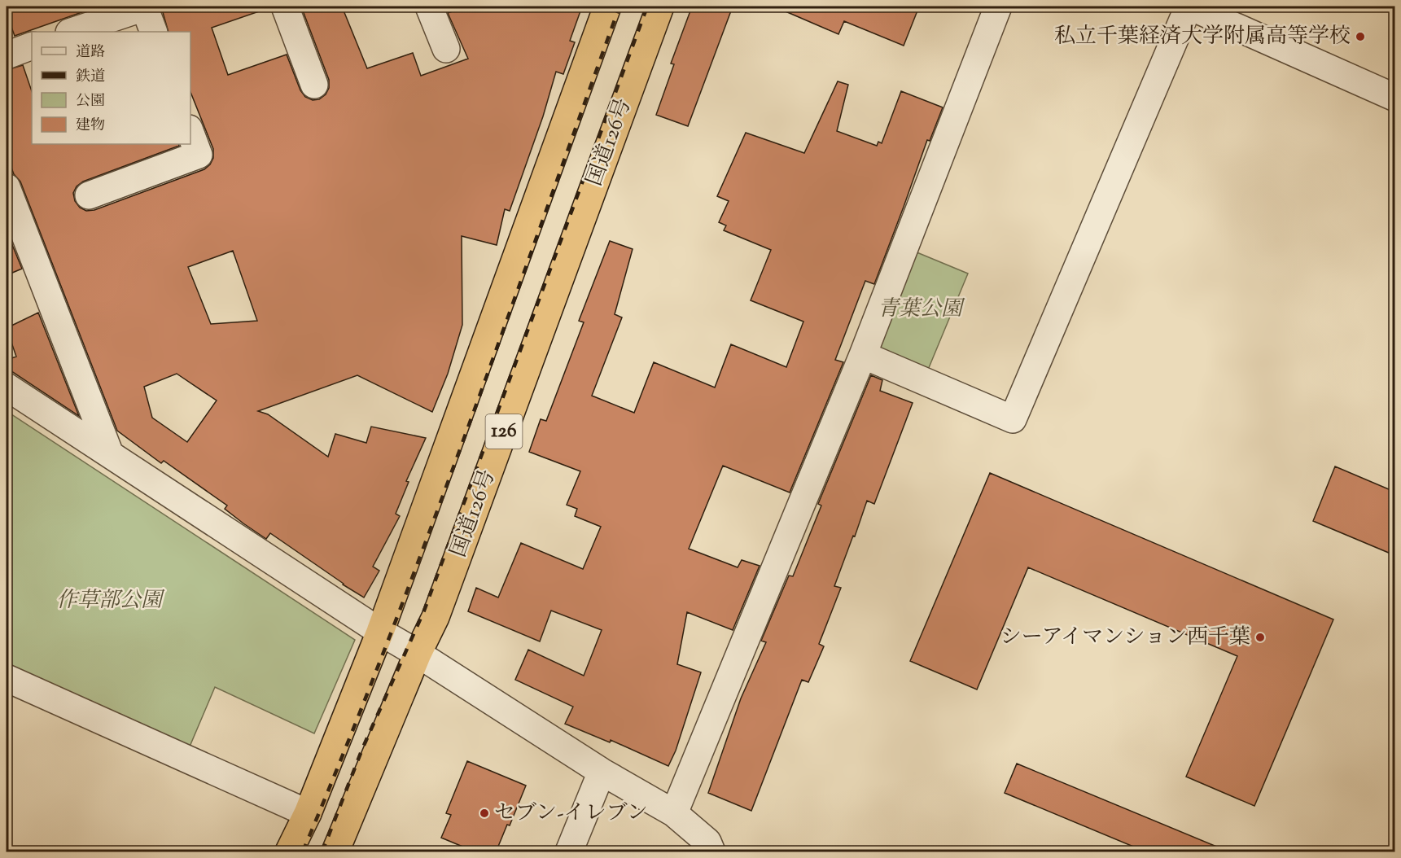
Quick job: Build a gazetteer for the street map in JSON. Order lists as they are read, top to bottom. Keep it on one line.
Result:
{"streets":{"highway":["国道126号","126"]},"parks":["青葉公園","作草部公園"],"places":["私立千葉経済大学附属高等学校","シーアイマンション西千葉","セブン-イレブン"],"legend":["道路","鉄道","公園","建物"]}
